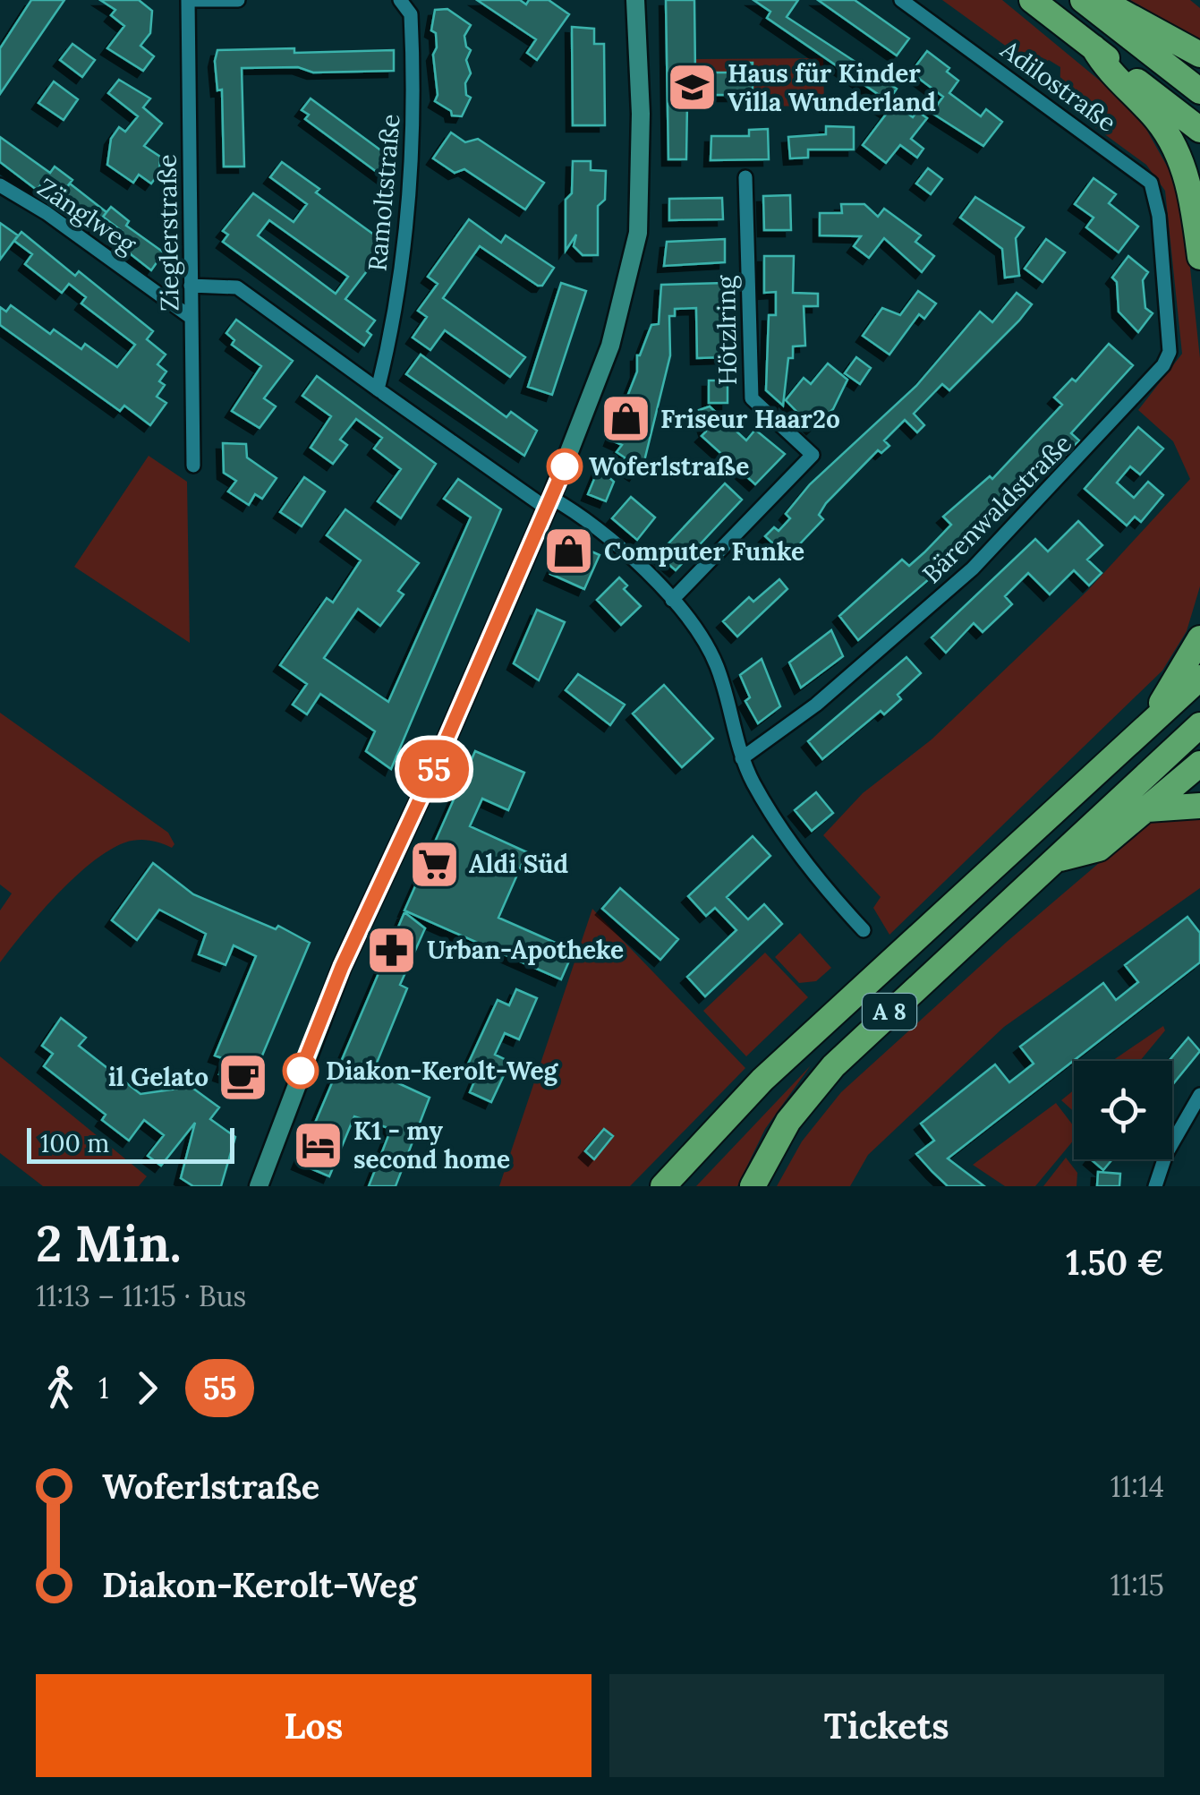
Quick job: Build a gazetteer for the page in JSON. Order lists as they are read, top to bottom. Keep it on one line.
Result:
{"streets":{"highway":["A 8"],"street":["Adilostraße","Ramoltstraße","Zänglweg","Zieglerstraße","Hötzlring","Bärenwaldstraße"]},"crossings":[["Adilostraße","Bärenwaldstraße"],["Zänglweg","Zieglerstraße"]],"places":{"school or university":["Haus für Kinder Villa Wunderland"],"shop":["Friseur Haar2o","Computer Funke"],"other":["Woferlstraße","Diakon-Kerolt-Weg"],"supermarket":["Aldi Süd"],"pharmacy":["Urban-Apotheke"],"cafe":["il Gelato"],"hotel":["K1 - my second home"]},"lines":["bus line 55"],"scale_bar":"100 m","page":{"on_map":"55","scale":"100 m","heading":["2 Min.","11:13 – 11:15 · Bus","1.50 €"],"legs":["1","55"],"list":[{"name":"Woferlstraße","value":"11:14"},{"name":"Diakon-Kerolt-Weg","value":"11:15"}],"buttons":["Los","Tickets"]}}
